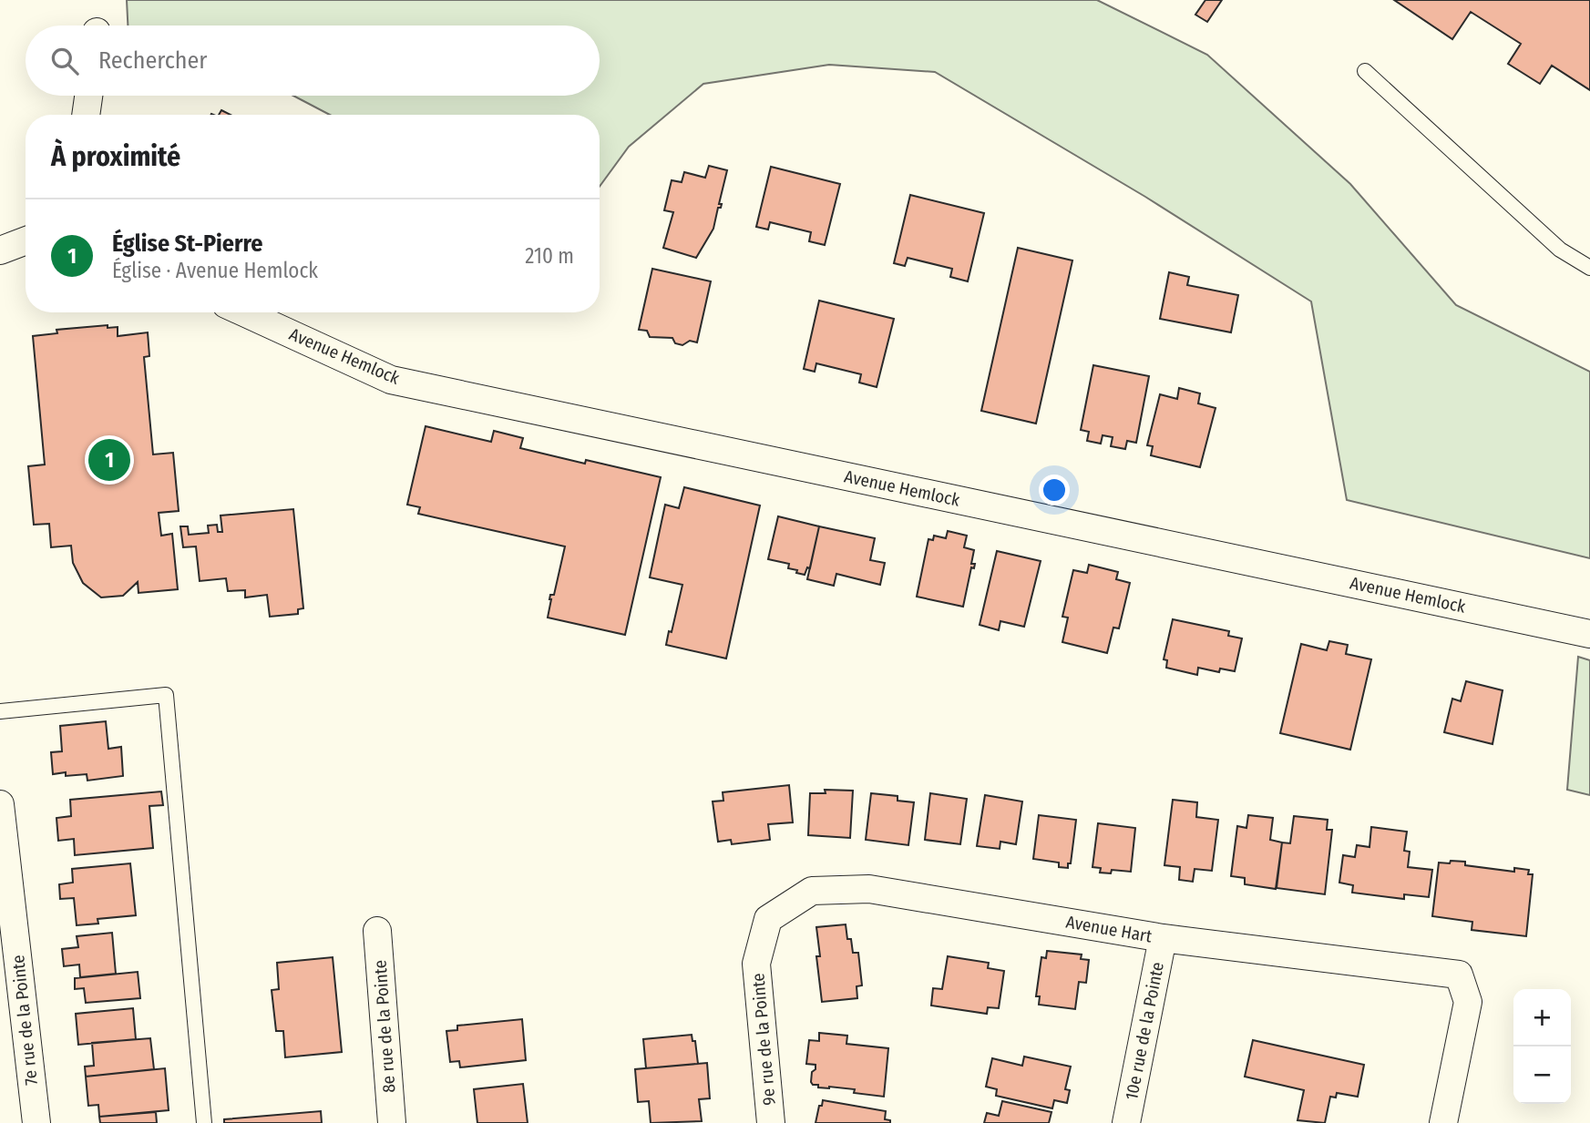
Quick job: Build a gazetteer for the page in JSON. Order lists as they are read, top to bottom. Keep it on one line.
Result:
{"streets":{"street":["Avenue Hemlock","Avenue Hart","7e rue de la Pointe","8e rue de la Pointe","10e rue de la Pointe","9e rue de la Pointe"]},"crossings":[["Avenue Hart","10e rue de la Pointe"],["Avenue Hart","9e rue de la Pointe"]],"page":{"search":"Rechercher","heading":"À proximité","list":[{"mark":"1","name":"Église St-Pierre","note":"Église · Avenue Hemlock","value":"210 m"}],"pins":"1","map_buttons":["+","−"]}}
